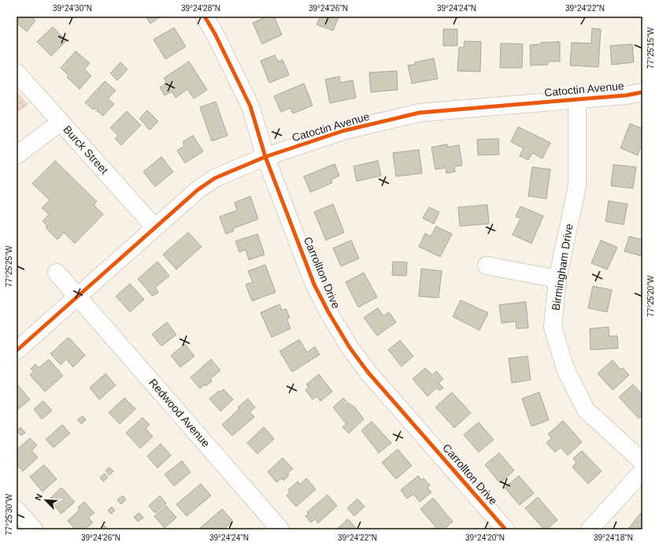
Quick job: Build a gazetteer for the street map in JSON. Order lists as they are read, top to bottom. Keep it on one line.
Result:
{"streets":{"street":["Catoctin Avenue","Burck Street","Birmingham Drive","Carrollton Drive","Redwood Avenue"]},"crossings":[["Catoctin Avenue","Burck Street"],["Catoctin Avenue","Birmingham Drive"],["Catoctin Avenue","Carrollton Drive"],["Catoctin Avenue","Redwood Avenue"]],"north":"top left","coordinates":["39°24'30\"N","39°24'28\"N","39°24'26\"N","39°24'24\"N","39°24'22\"N","77°25'15\"W","77°25'25\"W","77°25'20\"W","77°25'30\"W","39°24'20\"N","39°24'18\"N"]}
